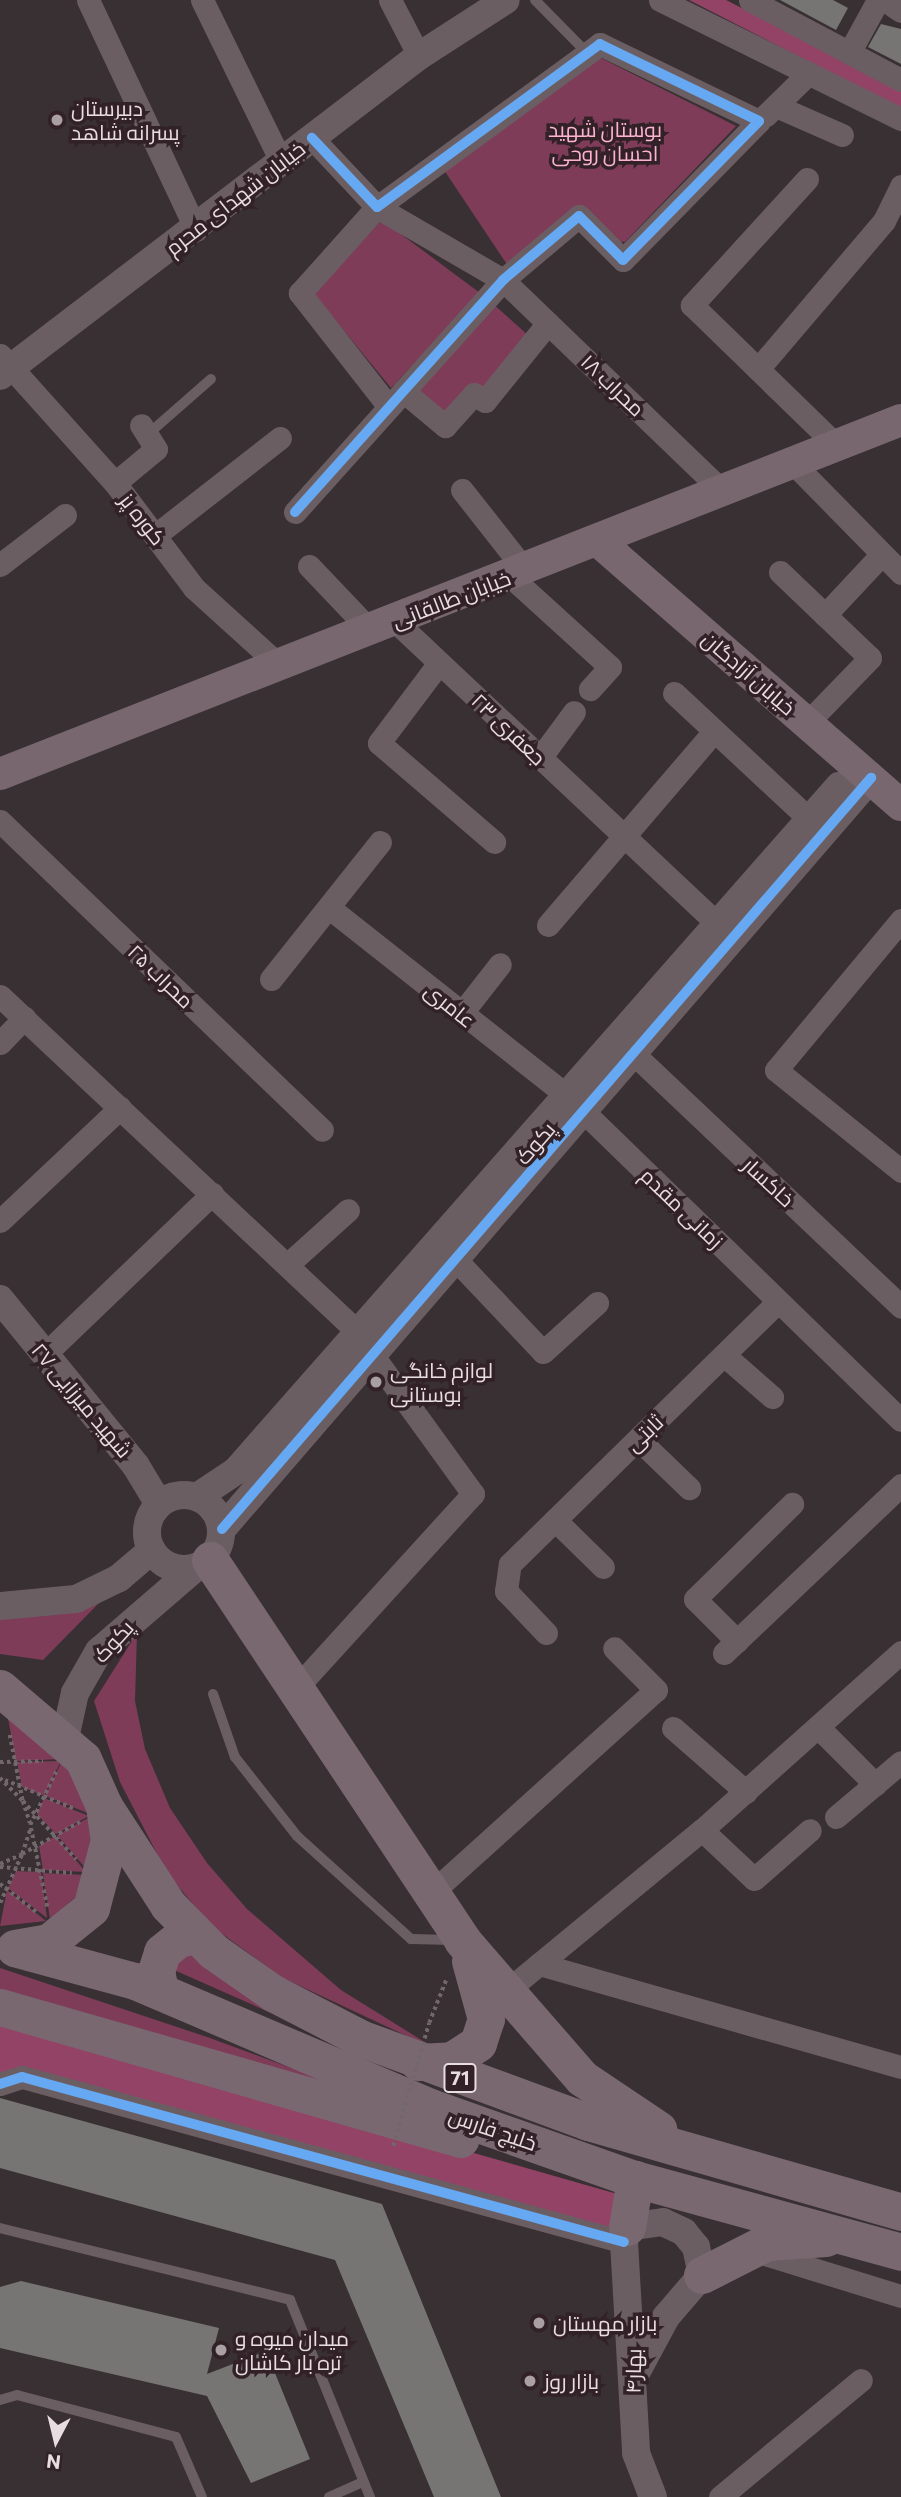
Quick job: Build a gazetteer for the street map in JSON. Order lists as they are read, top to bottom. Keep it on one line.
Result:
{"streets":{"highway":["71","خلیج فارس"],"main road":["خیابان طالقانی","خیابان آزادگان"],"street":["خیابان شهدای محرم","محراب ۱۸","کوره پز","جعفری ۲۳","محراب ۲۵","عامری","پکوک","خاکسار","زمانی مقدم","شهید میرزایی ۲۷","ثابتی","بهار۴"]},"crossings":[["خیابان شهدای محرم","محراب ۱۸"],["خیابان شهدای محرم","کوره پز"],["محراب ۱۸","خیابان طالقانی"],["کوره پز","خیابان طالقانی"],["خیابان طالقانی","خیابان آزادگان"],["خیابان طالقانی","جعفری ۲۳"],["خیابان آزادگان","پکوک"],["جعفری ۲۳","پکوک"],["عامری","پکوک"],["عامری","زمانی مقدم"],["پکوک","خاکسار"],["پکوک","زمانی مقدم"],["پکوک","شهید میرزایی ۲۷"],["پکوک","71"],["زمانی مقدم","ثابتی"],["71","خلیج فارس"]],"parks":["بوستان شهید احسان روحی"],"places":["دبیرستان پسرانه شاهد","لوازم خانگی بوستانی","بازار مهستان","میدان میوه و تره بار کاشان","بازار روز"],"north":"bottom"}
